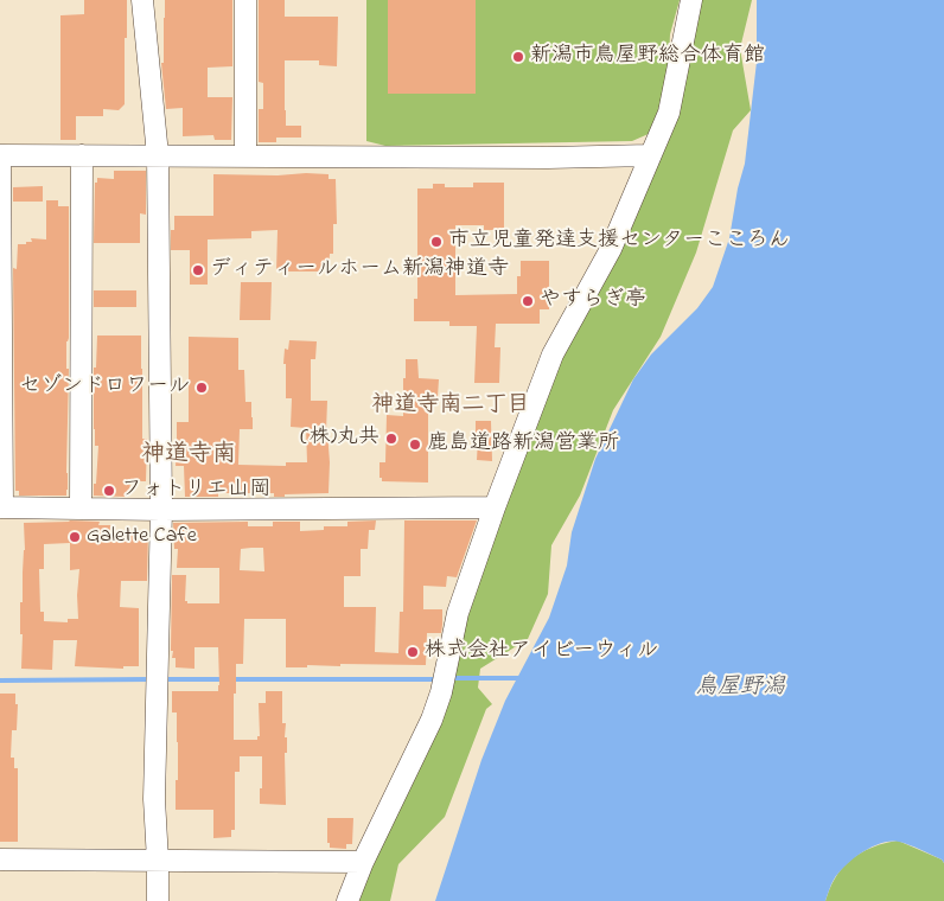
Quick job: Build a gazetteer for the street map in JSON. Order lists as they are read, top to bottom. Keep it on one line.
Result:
{"districts":["神道寺南二丁目","神道寺南"],"water":["鳥屋野潟"],"places":["新潟市鳥屋野総合体育館","市立児童発達支援センターこころん","ディティールホーム新潟神道寺","やすらぎ亭","セゾンドロワール","(株)丸共","鹿島道路新潟営業所","フォトリエ山岡","Galette Cafe","株式会社アイビーウィル"]}
